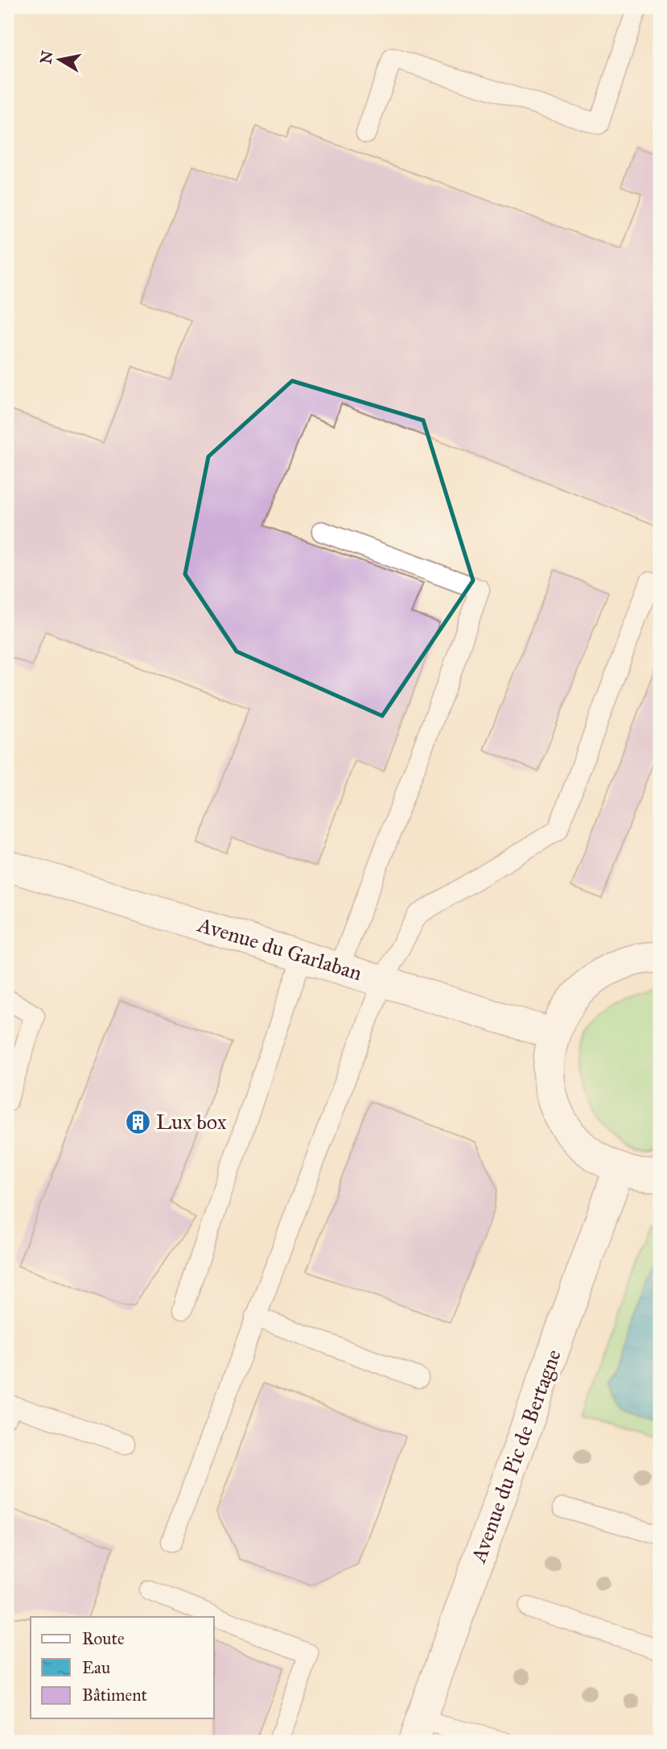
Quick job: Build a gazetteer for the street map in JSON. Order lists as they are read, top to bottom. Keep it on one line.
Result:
{"streets":{"street":["Avenue du Garlaban","Avenue du Pic de Bertagne"]},"places":{"building":["Lux box"]},"legend":["Route","Eau","Bâtiment"],"north":"left"}
